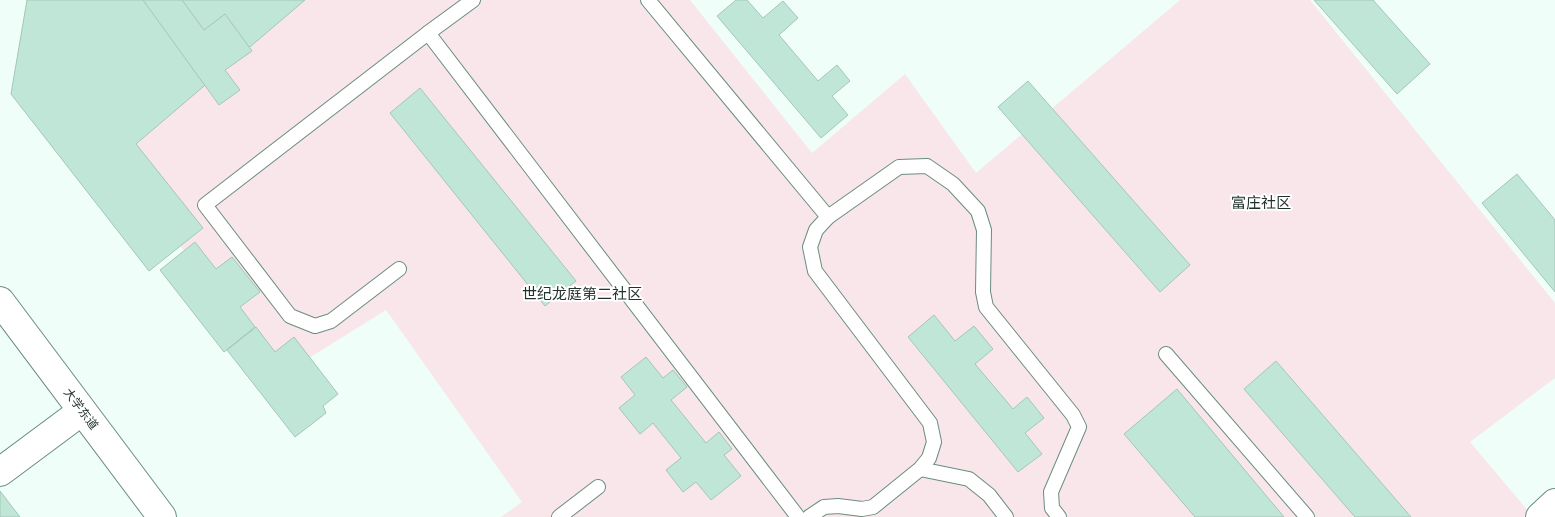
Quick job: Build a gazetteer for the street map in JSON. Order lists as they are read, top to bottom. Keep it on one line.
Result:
{"streets":{"street":["大学东道"]},"districts":["富庄社区","世纪龙庭第二社区"]}
